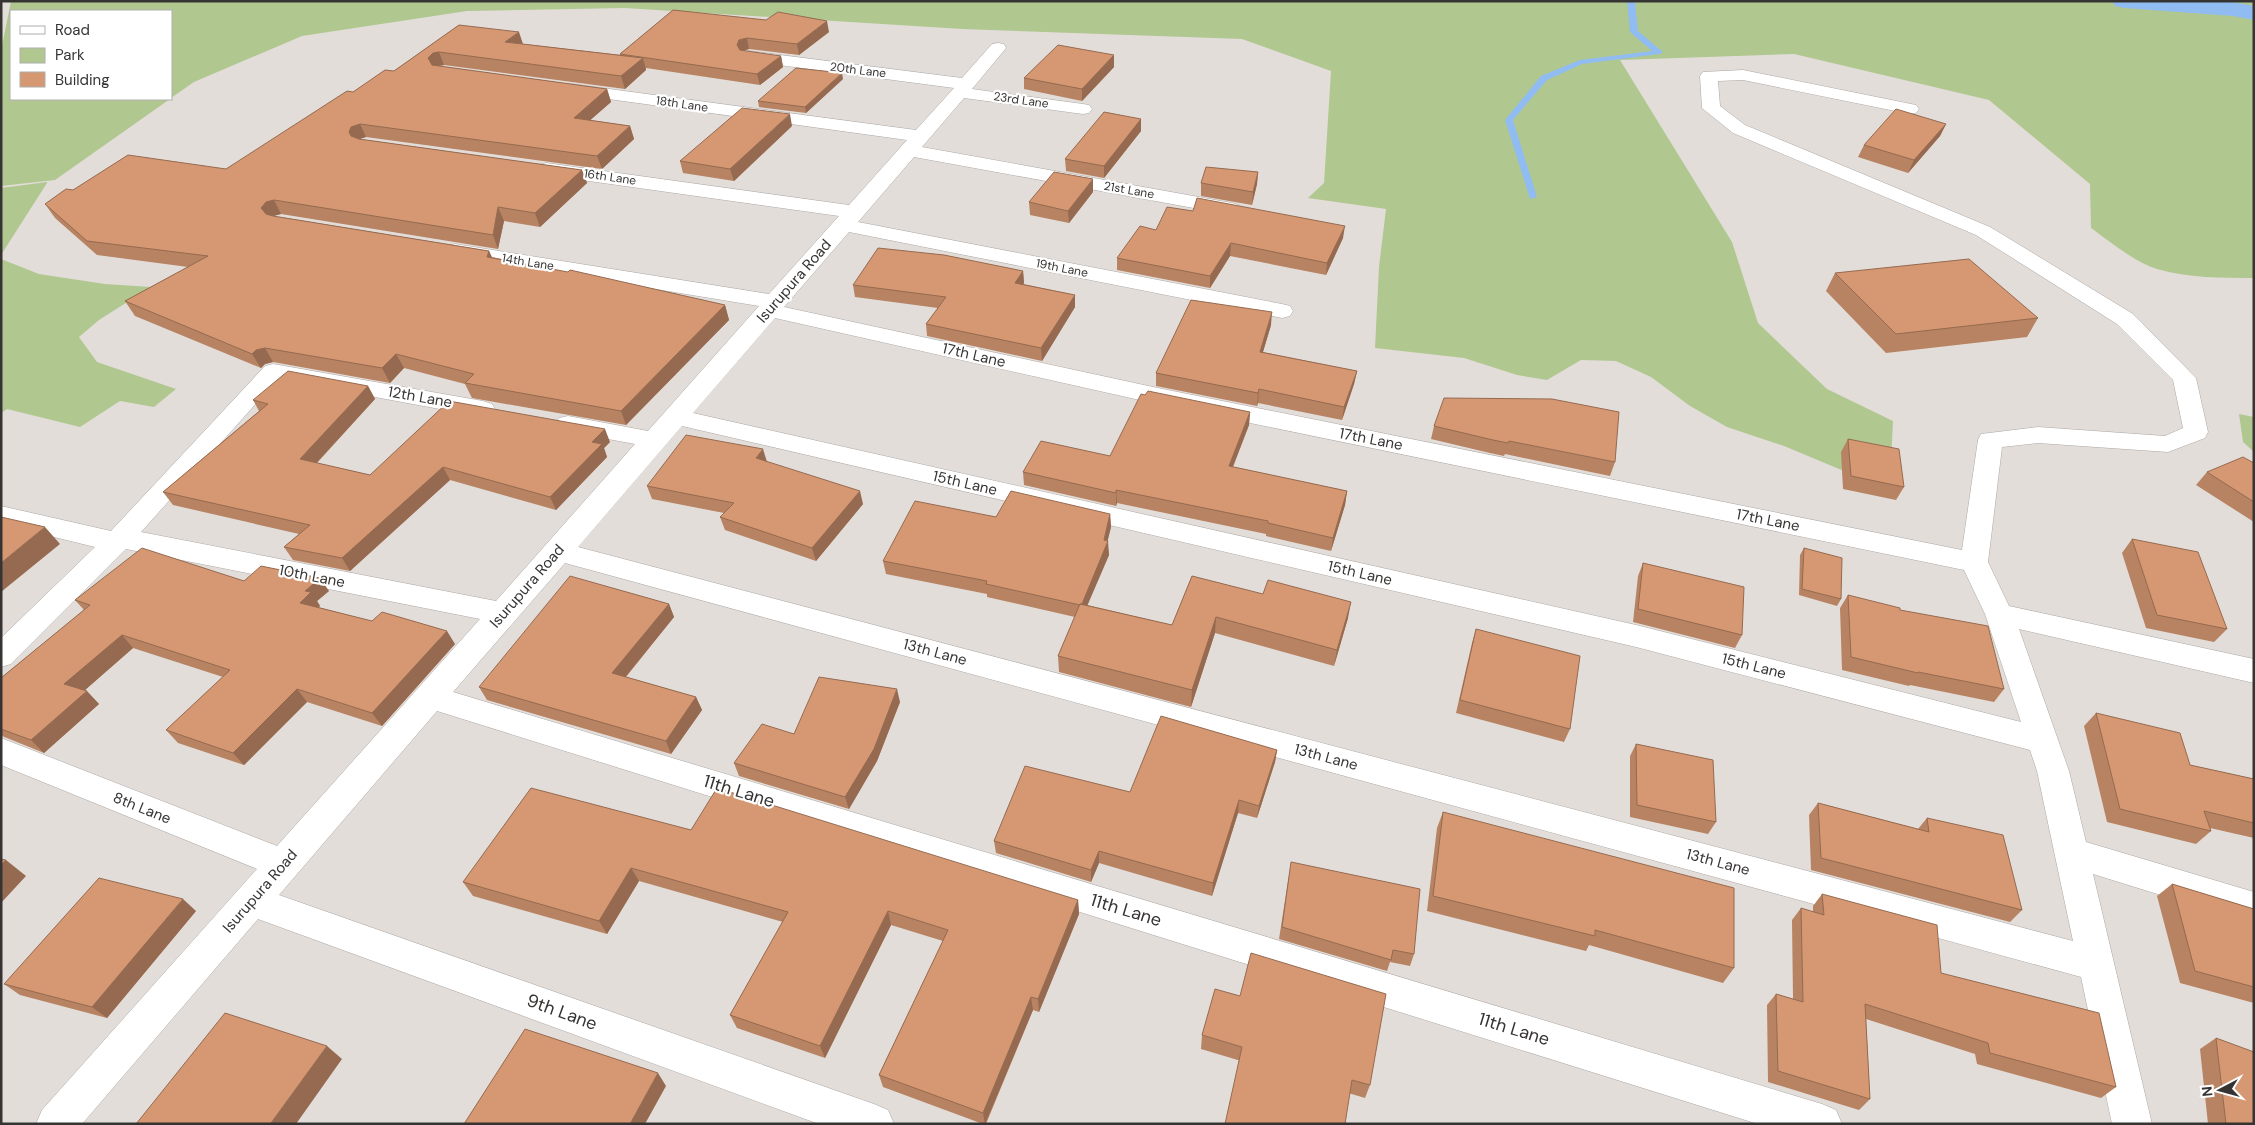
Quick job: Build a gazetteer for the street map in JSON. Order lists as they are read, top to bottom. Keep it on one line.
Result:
{"streets":{"street":["20th Lane","23rd Lane","18th Lane","16th Lane","21st Lane","14th Lane","19th Lane","Isurupura Road","17th Lane","12th Lane","15th Lane","10th Lane","13th Lane","11th Lane","8th Lane","9th Lane"]},"crossings":[["20th Lane","23rd Lane"],["20th Lane","Isurupura Road"],["23rd Lane","Isurupura Road"],["18th Lane","21st Lane"],["18th Lane","Isurupura Road"],["16th Lane","19th Lane"],["16th Lane","Isurupura Road"],["21st Lane","Isurupura Road"],["14th Lane","Isurupura Road"],["14th Lane","17th Lane"],["19th Lane","Isurupura Road"],["Isurupura Road","17th Lane"],["Isurupura Road","15th Lane"],["Isurupura Road","10th Lane"],["Isurupura Road","13th Lane"],["Isurupura Road","11th Lane"],["Isurupura Road","8th Lane"],["Isurupura Road","9th Lane"],["12th Lane","10th Lane"]],"legend":["Road","Park","Building"],"north":"left"}
